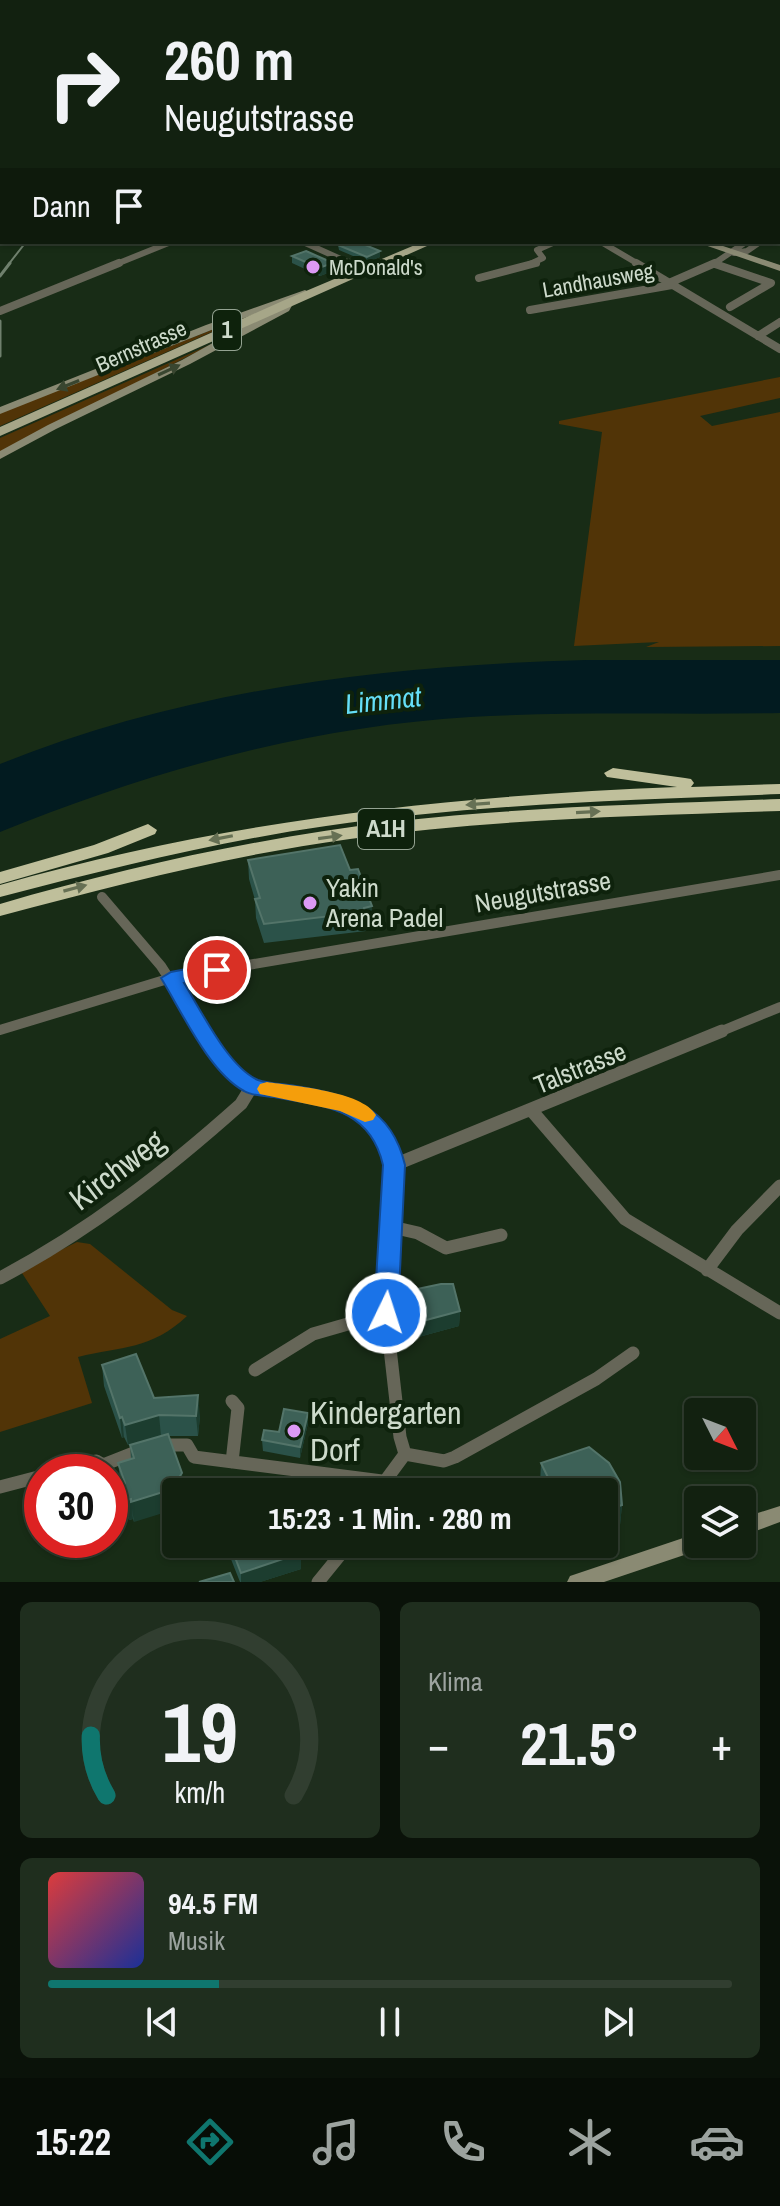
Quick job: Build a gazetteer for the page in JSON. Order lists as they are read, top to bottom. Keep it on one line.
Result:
{"streets":{"highway":["A1H"],"main road":["1","Bernstrasse"],"street":["Landhausweg","Neugutstrasse","Talstrasse","Kirchweg"]},"water":["Limmat"],"places":["McDonald's","Yakin Arena Padel","Kindergarten Dorf"],"north":"bottom right","page":{"turn":["260 m","Neugutstrasse"],"then":"Dann","limit":"30","trip":"15:23 · 1 Min. · 280 m","tile":"Klima","heat":["−","21.5°","+"],"song":["94.5 FM","Musik"],"tabs":"15:22","gauge":["19","km/h"]}}
